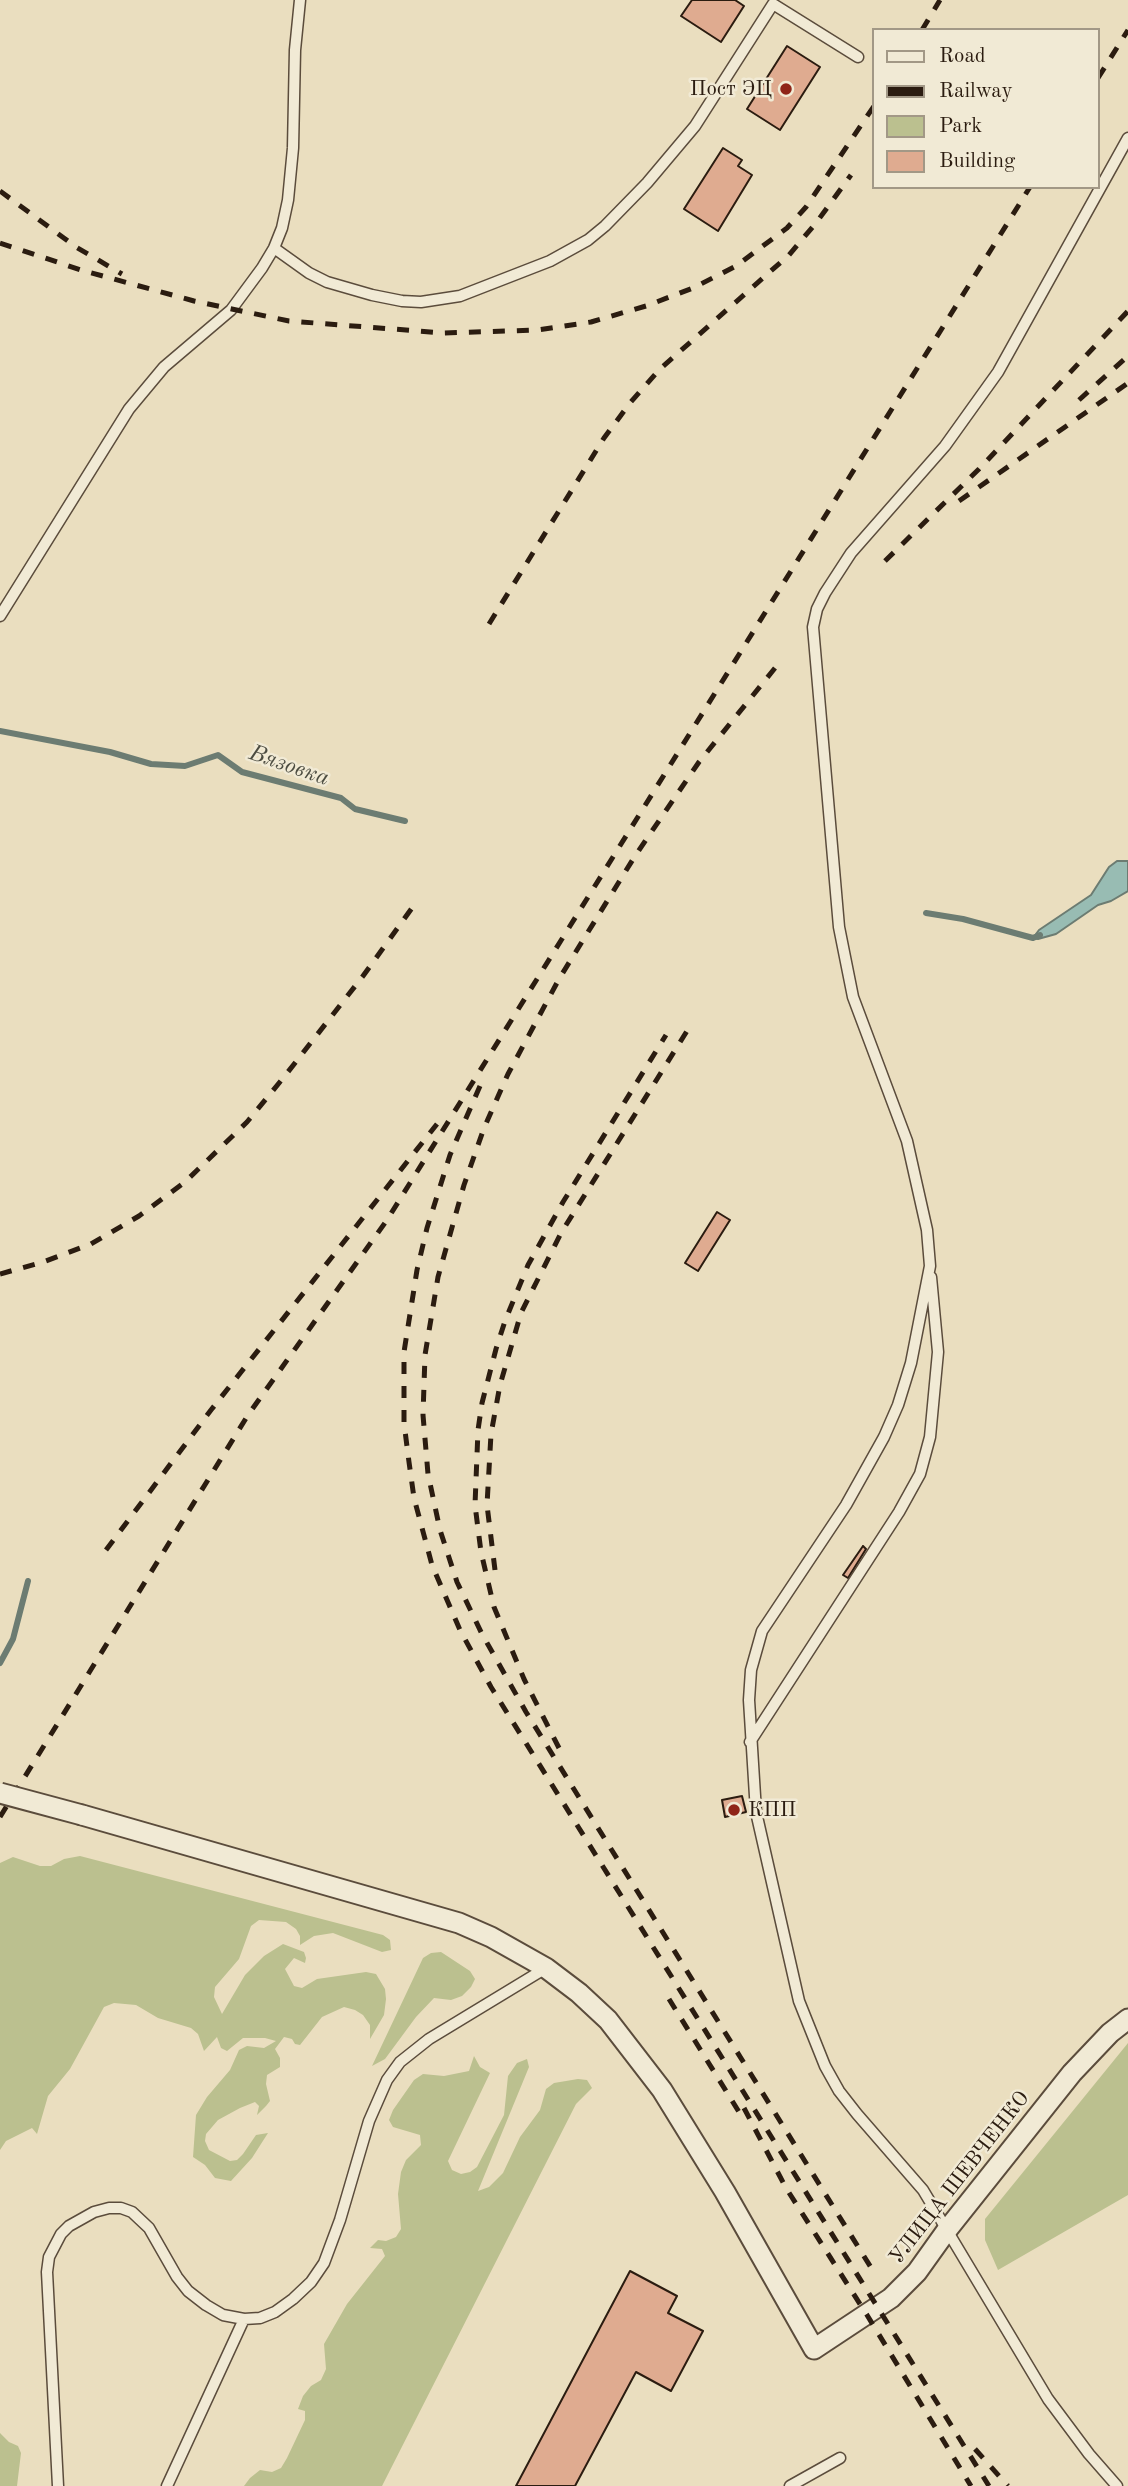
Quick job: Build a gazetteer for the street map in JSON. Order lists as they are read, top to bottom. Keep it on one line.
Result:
{"streets":{"street":["УЛИЦА ШЕВЧЕНКО"]},"water":["Вязовка"],"places":["Пост ЭЦ","КПП"],"legend":["Road","Railway","Park","Building"]}
